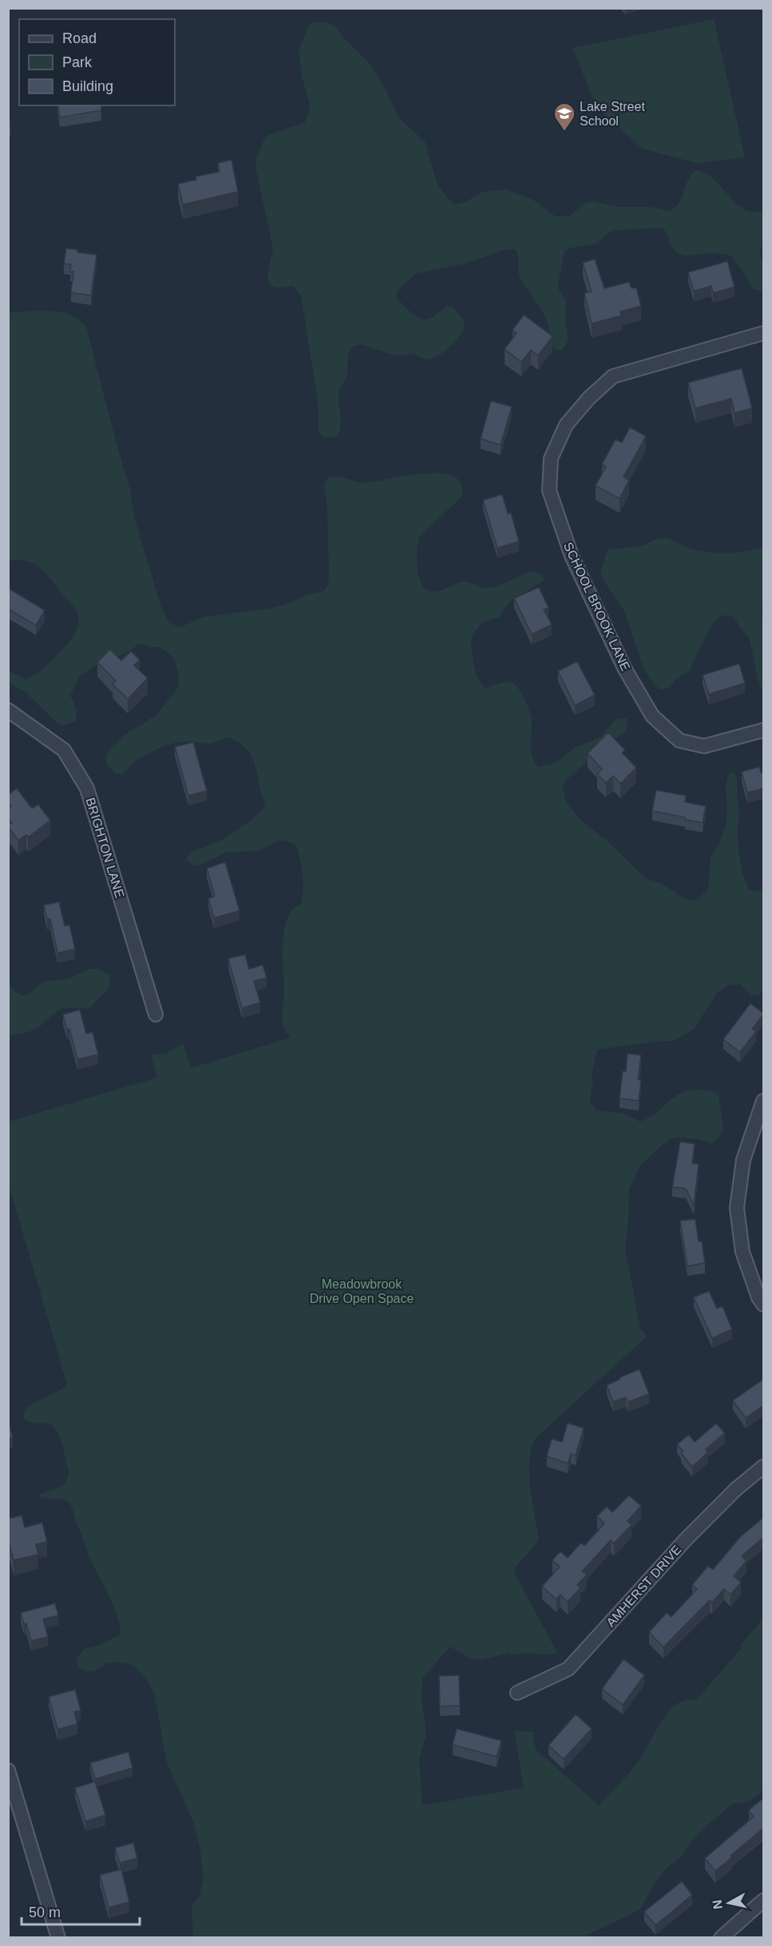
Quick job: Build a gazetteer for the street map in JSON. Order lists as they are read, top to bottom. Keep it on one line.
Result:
{"streets":{"street":["SCHOOL BROOK LANE","BRIGHTON LANE","AMHERST DRIVE"]},"parks":["Meadowbrook Drive Open Space"],"places":{"school or university":["Lake Street School"]},"legend":["Road","Park","Building"],"scale_bar":"50 m","north":"left"}
